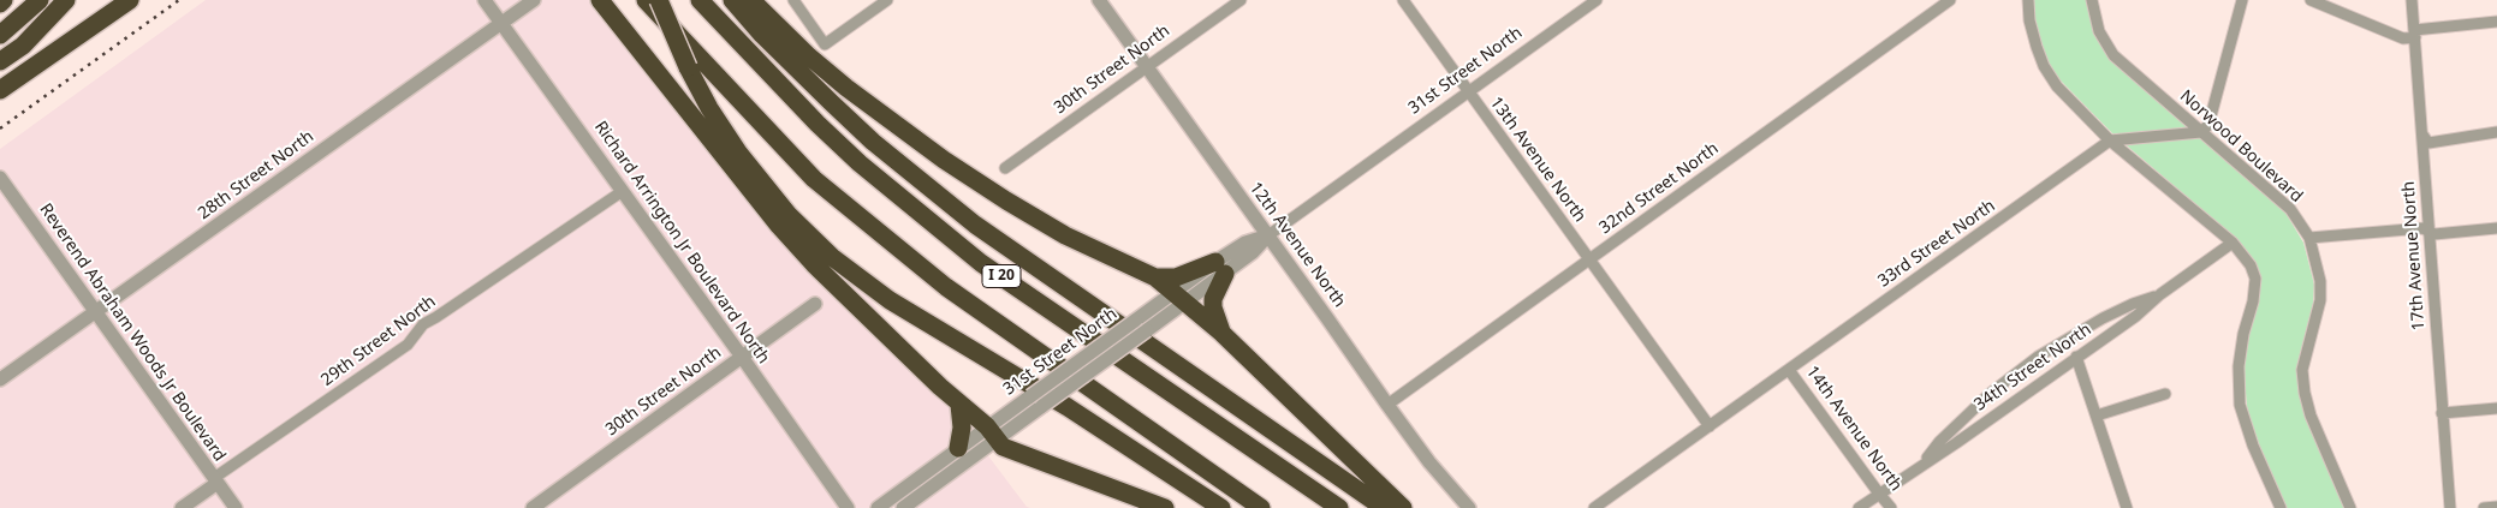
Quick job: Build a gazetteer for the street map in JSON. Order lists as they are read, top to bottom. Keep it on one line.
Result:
{"streets":{"highway":["I 20"],"street":["30th Street North","31st Street North","Norwood Boulevard","13th Avenue North","28th Street North","32nd Street North","Richard Arrington Jr Boulevard North","33rd Street North","12th Avenue North","17th Avenue North","Reverend Abraham Woods Jr Boulevard","29th Street North","34th Street North","14th Avenue North"]},"crossings":[["30th Street North","Richard Arrington Jr Boulevard North"],["30th Street North","12th Avenue North"],["31st Street North","13th Avenue North"],["31st Street North","12th Avenue North"],["13th Avenue North","32nd Street North"],["13th Avenue North","33rd Street North"],["28th Street North","Richard Arrington Jr Boulevard North"],["28th Street North","Reverend Abraham Woods Jr Boulevard"],["32nd Street North","12th Avenue North"],["Richard Arrington Jr Boulevard North","29th Street North"],["33rd Street North","14th Avenue North"],["Reverend Abraham Woods Jr Boulevard","29th Street North"],["34th Street North","14th Avenue North"]]}
